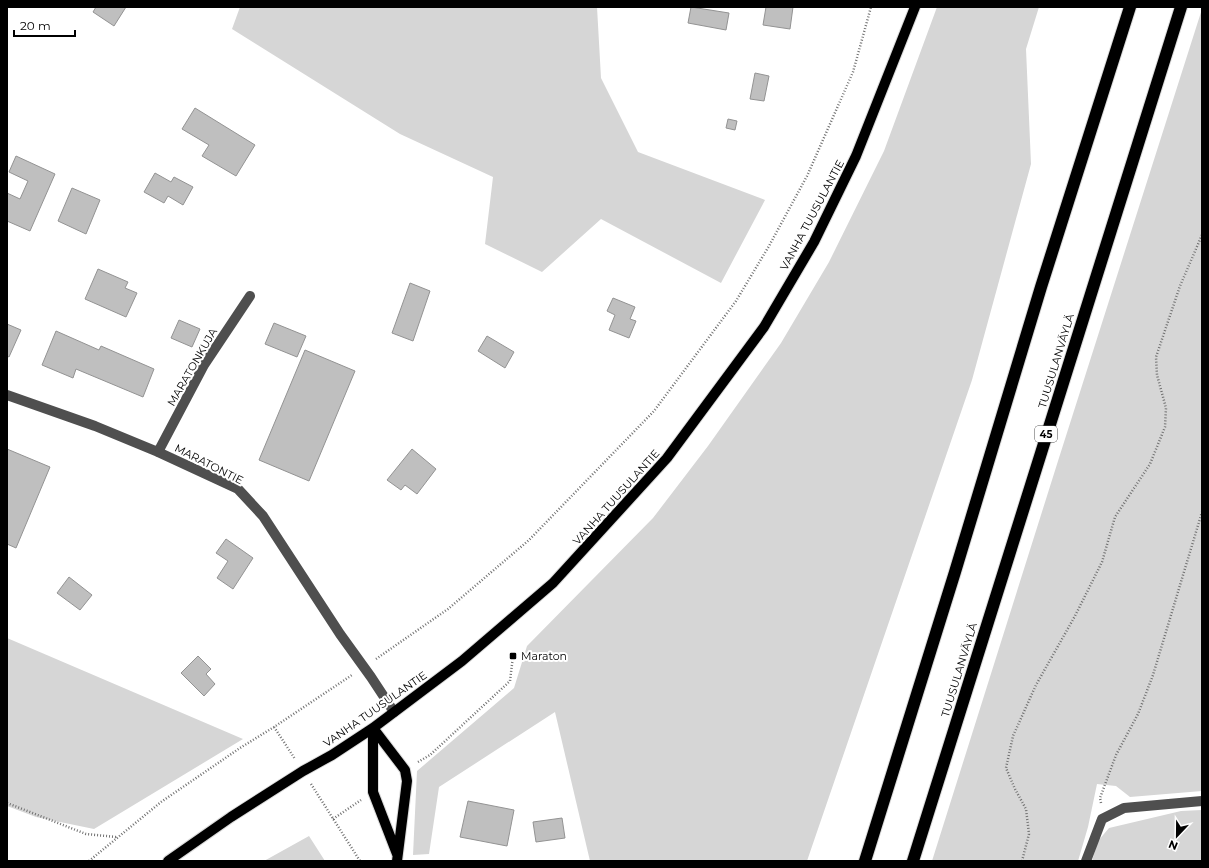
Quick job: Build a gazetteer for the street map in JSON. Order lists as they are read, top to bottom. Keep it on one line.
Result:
{"streets":{"highway":["TUUSULANVÄYLÄ","45"],"main road":["VANHA TUUSULANTIE"],"street":["MARATONKUJA","MARATONTIE"]},"crossings":[["VANHA TUUSULANTIE","MARATONTIE"],["MARATONKUJA","MARATONTIE"]],"places":{"transit":["Maraton"]},"scale_bar":"20 m","north":"bottom"}
